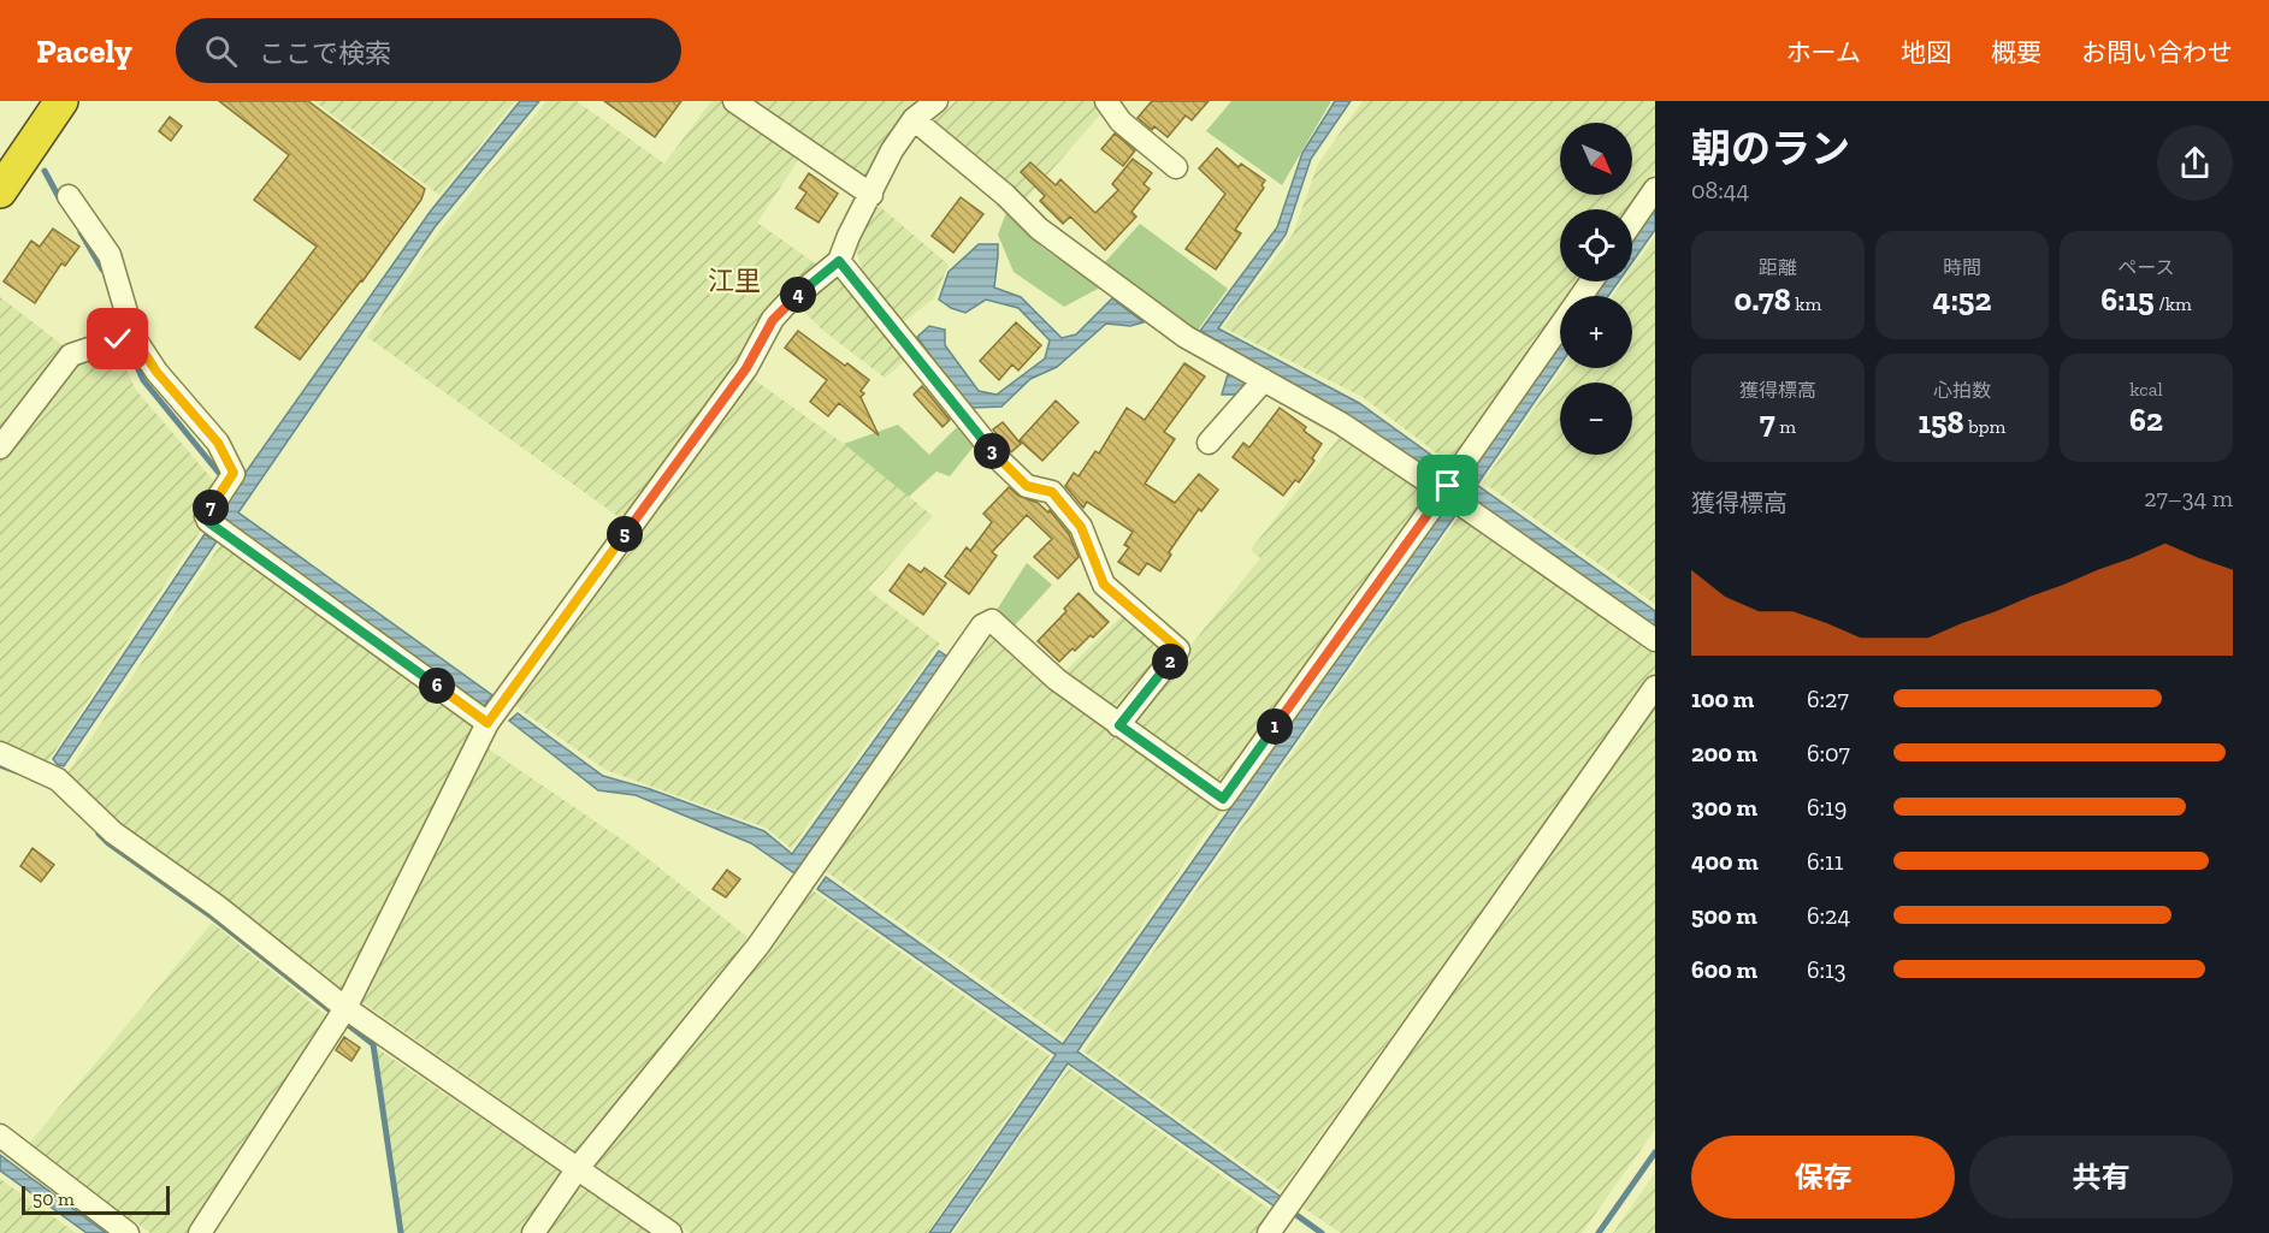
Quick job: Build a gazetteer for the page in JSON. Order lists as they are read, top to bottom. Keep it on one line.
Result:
{"districts":["江里"],"scale_bar":"50 m","north":"bottom right","page":{"header":"Pacely","search":"ここで検索","nav":["ホーム","地図","概要","お問い合わせ"],"heading":["朝のラン","08:44"],"map_buttons":["+","−"],"stats":[["距離","0.78 km"],["時間","4:52"],["ペース","6:15 /km"],["獲得標高","7 m"],["心拍数","158 bpm"],["kcal","62"]],"pins":["4","3","7","5","2","6","1"],"chart":["獲得標高","27–34 m"],"list":[{"name":"100 m","note":"6:27"},{"name":"200 m","note":"6:07"},{"name":"300 m","note":"6:19"},{"name":"400 m","note":"6:11"},{"name":"500 m","note":"6:24"},{"name":"600 m","note":"6:13"}],"buttons":["保存","共有"],"scale":"50 m"}}
